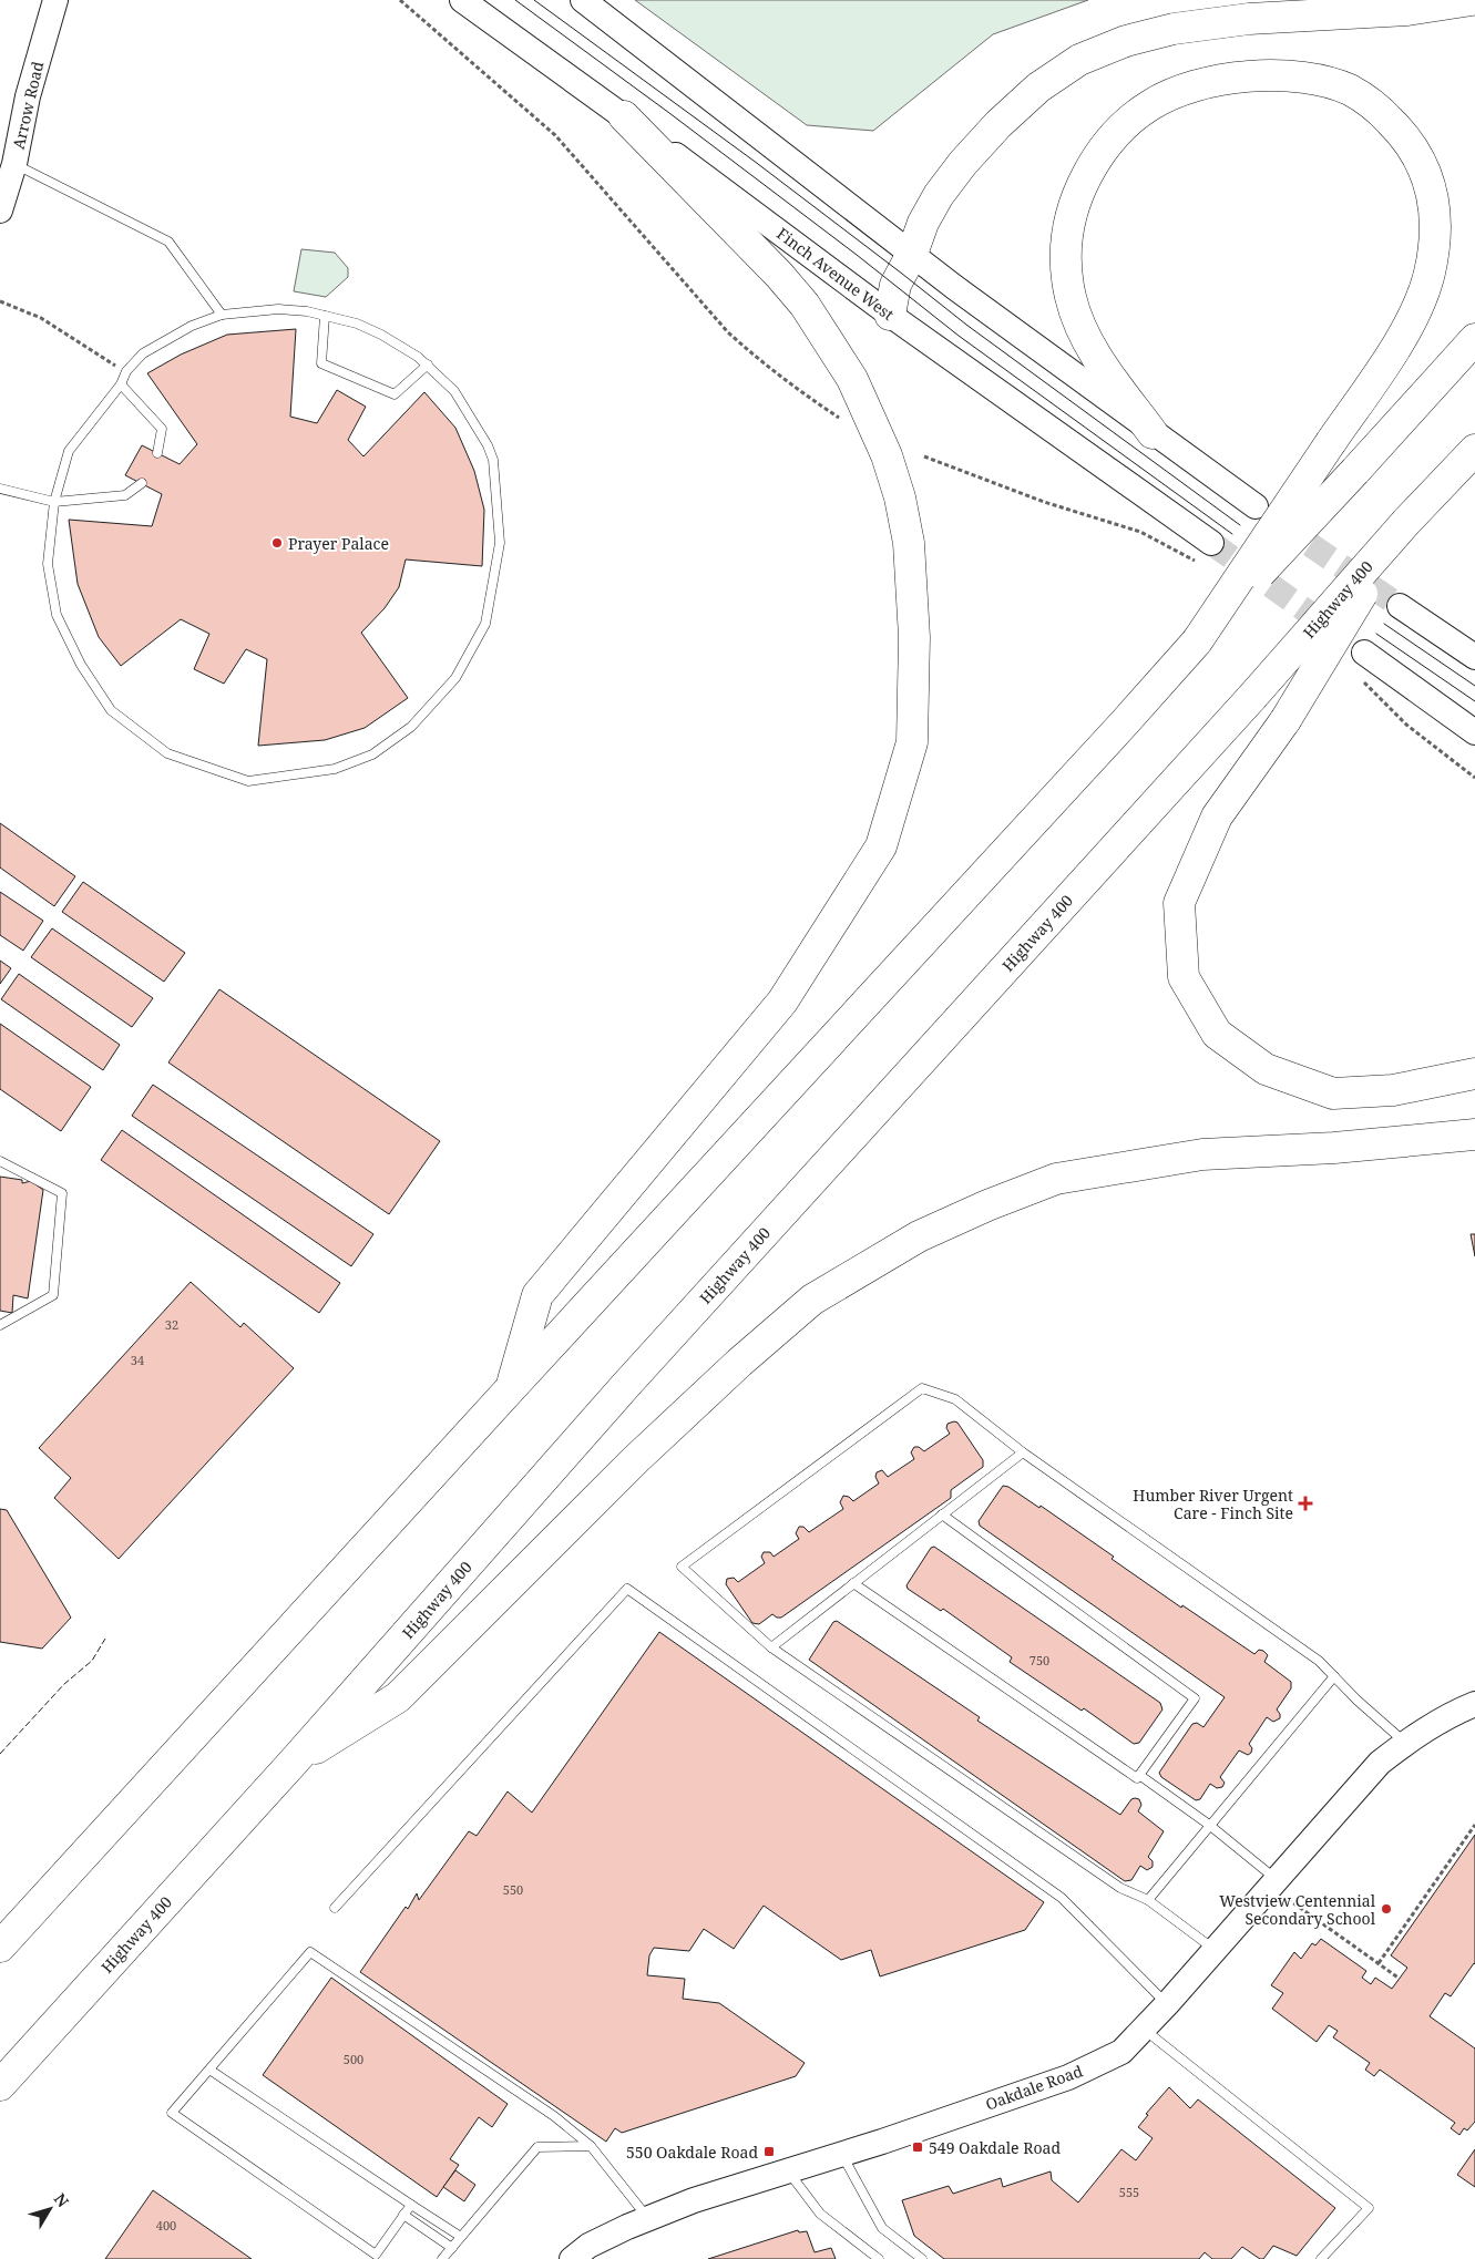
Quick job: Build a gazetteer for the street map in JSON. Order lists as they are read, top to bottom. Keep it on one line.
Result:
{"streets":{"highway":["Highway 400"],"main road":["Arrow Road","Finch Avenue West","Oakdale Road"]},"places":{"other":["Prayer Palace","Westview Centennial Secondary School"],"health":["Humber River Urgent Care - Finch Site"],"transit":["549 Oakdale Road","550 Oakdale Road"]},"house_numbers":["32","34","750","550","500","555","400"],"north":"top right"}
